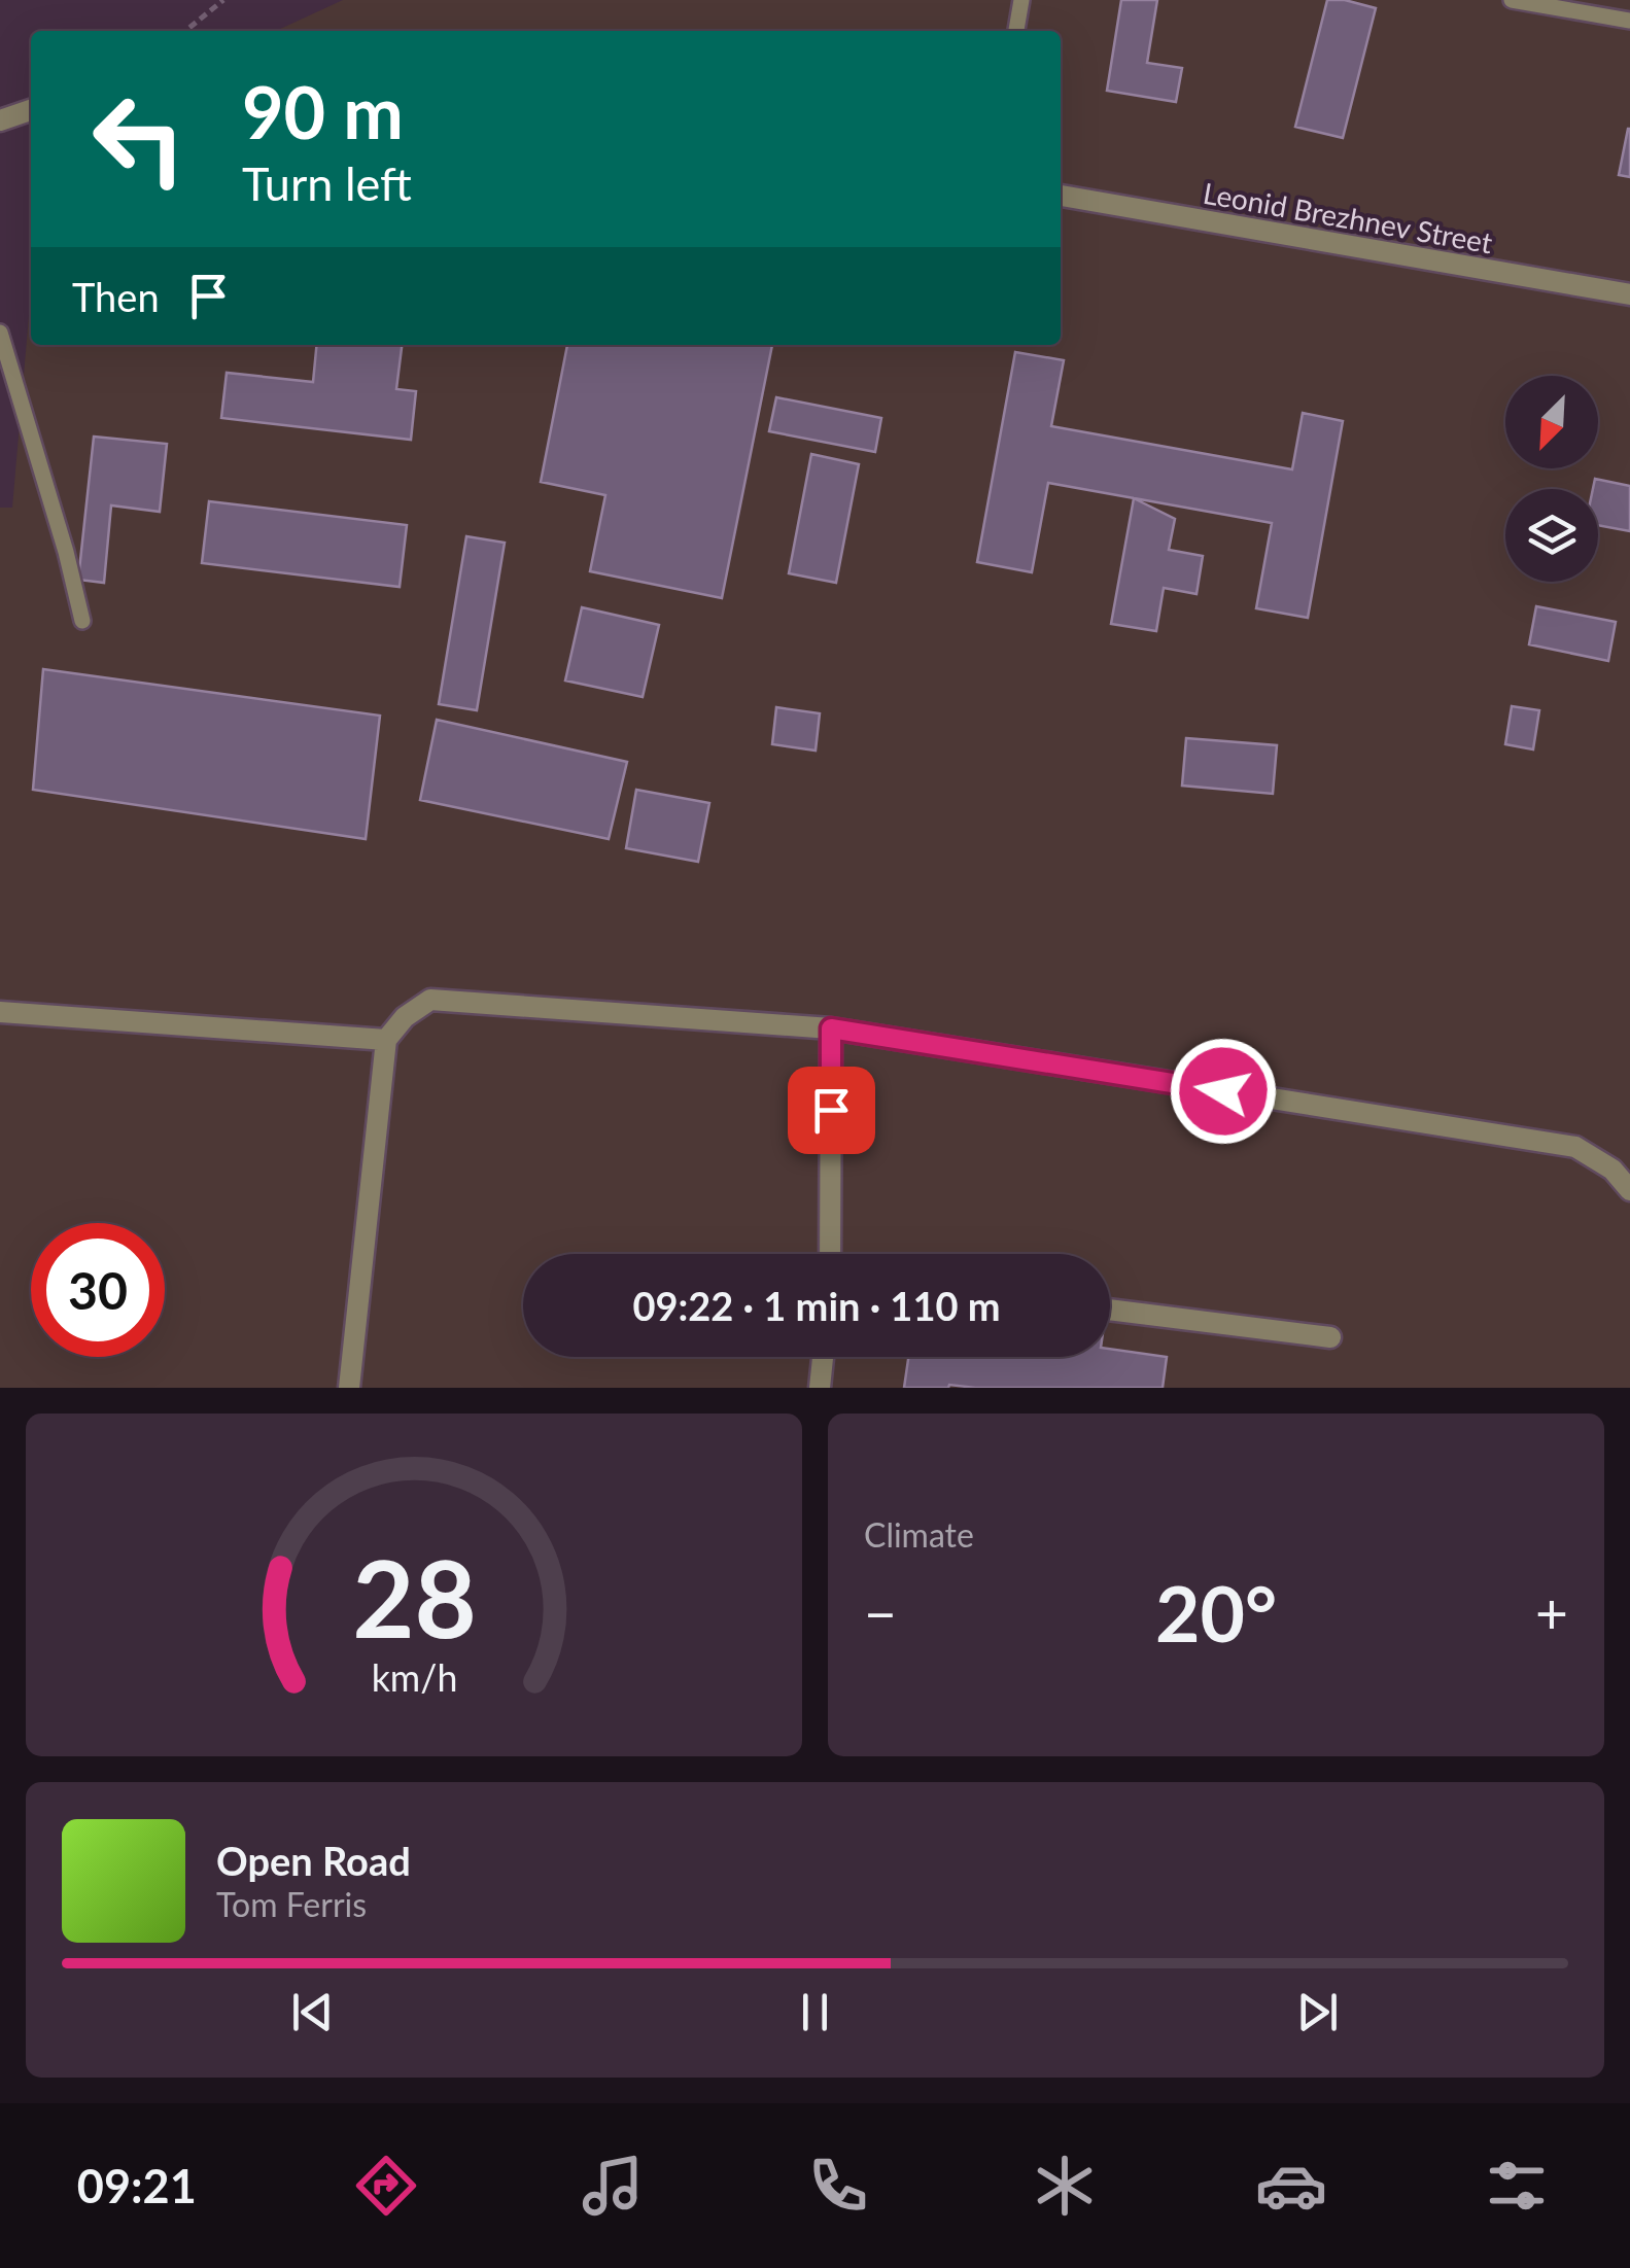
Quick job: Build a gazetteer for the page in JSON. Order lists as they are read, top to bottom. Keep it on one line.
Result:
{"streets":{"street":["Leonid Brezhnev Street"]},"north":"bottom left","page":{"turn":["90 m","Turn left"],"then":"Then","limit":"30","trip":"09:22 · 1 min · 110 m","tile":"Climate","heat":["−","20°","+"],"song":["Open Road","Tom Ferris"],"tabs":"09:21","gauge":["28","km/h"]}}
